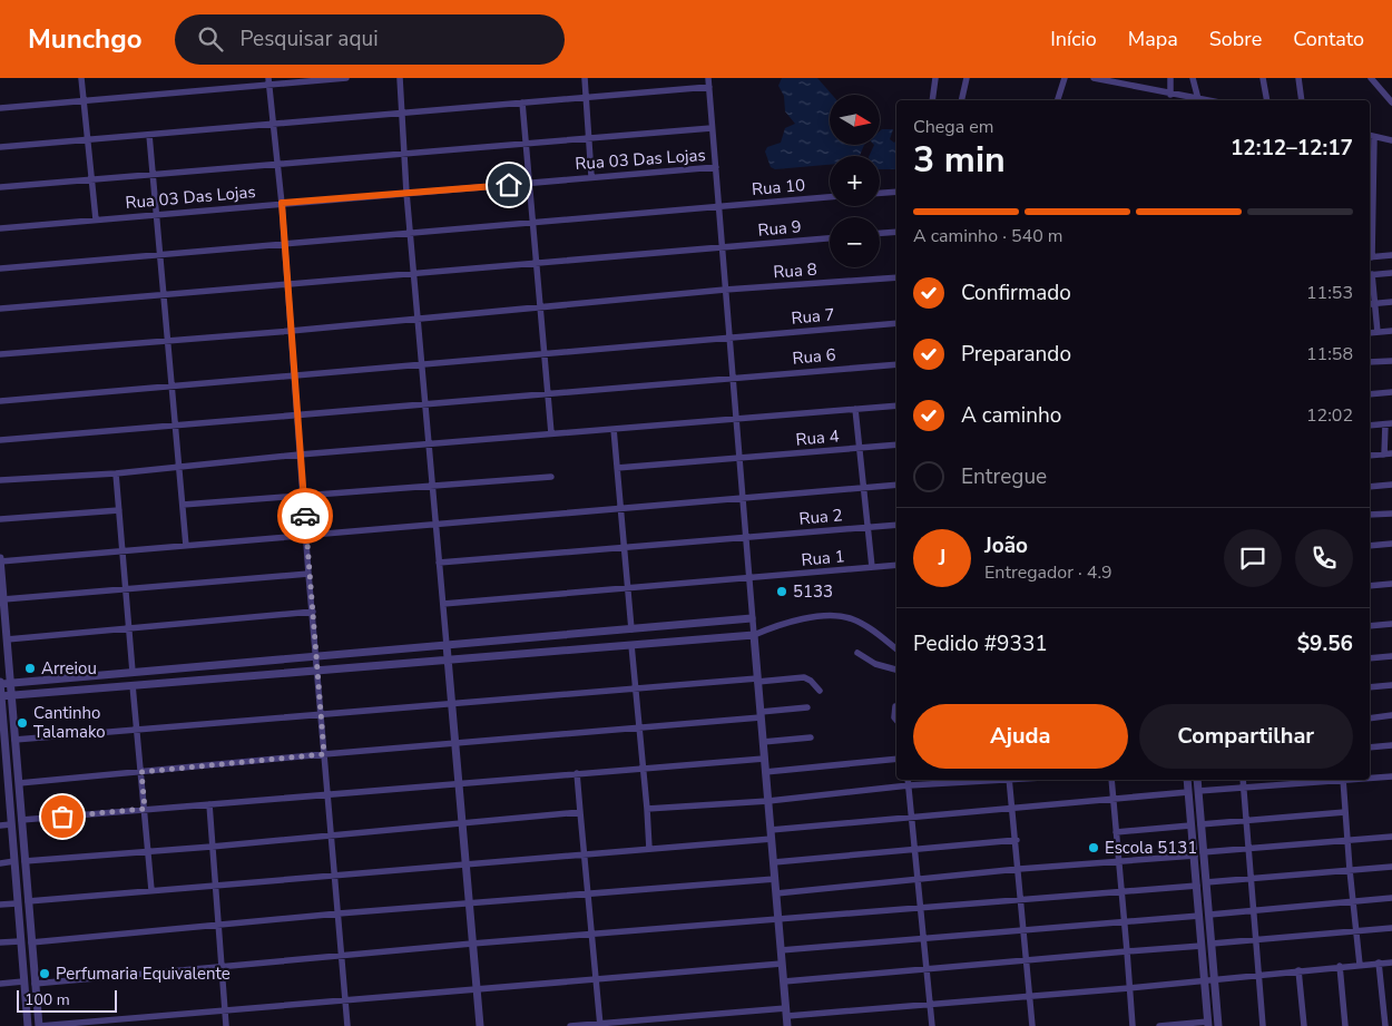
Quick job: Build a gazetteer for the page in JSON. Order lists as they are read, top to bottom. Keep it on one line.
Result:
{"streets":{"street":["Rua 03 Das Lojas","Rua 10","Rua 9","Rua 8","Rua 7","Rua 6","Rua 4","Rua 2","Rua 1"]},"places":["5133","Arreiou","Cantinho Talamako","Escola 5131","Perfumaria Equivalente"],"scale_bar":"100 m","north":"right","page":{"header":"Munchgo","search":"Pesquisar aqui","nav":["Início","Mapa","Sobre","Contato"],"map_buttons":["+","−"],"heading":["3 min","Chega em","12:12–12:17"],"panel":["João","Entregador · 4.9","Pedido #9331","$9.56"],"bar":"A caminho · 540 m","list":[["Confirmado","11:53"],["Preparando","11:58"],["A caminho","12:02"],"Entregue"],"round":"J","buttons":["Ajuda","Compartilhar"],"scale":"100 m"}}
